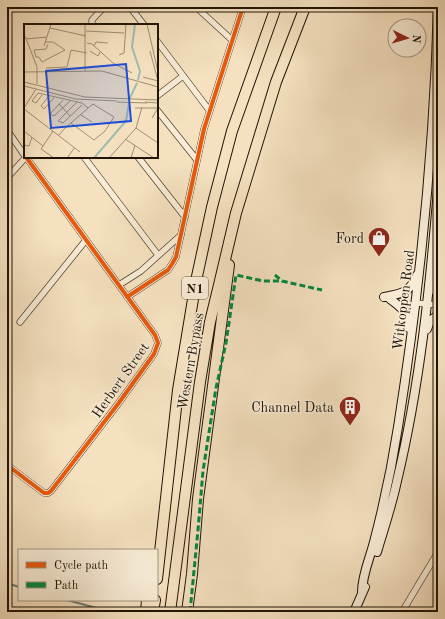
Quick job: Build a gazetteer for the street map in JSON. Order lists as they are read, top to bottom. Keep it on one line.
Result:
{"streets":{"highway":["N1","Western Bypass"],"main road":["Witkoppen Road"],"street":["Herbert Street"]},"places":{"shop":["Ford"],"building":["Channel Data"]},"legend":["Cycle path","Path"],"north":"right"}
